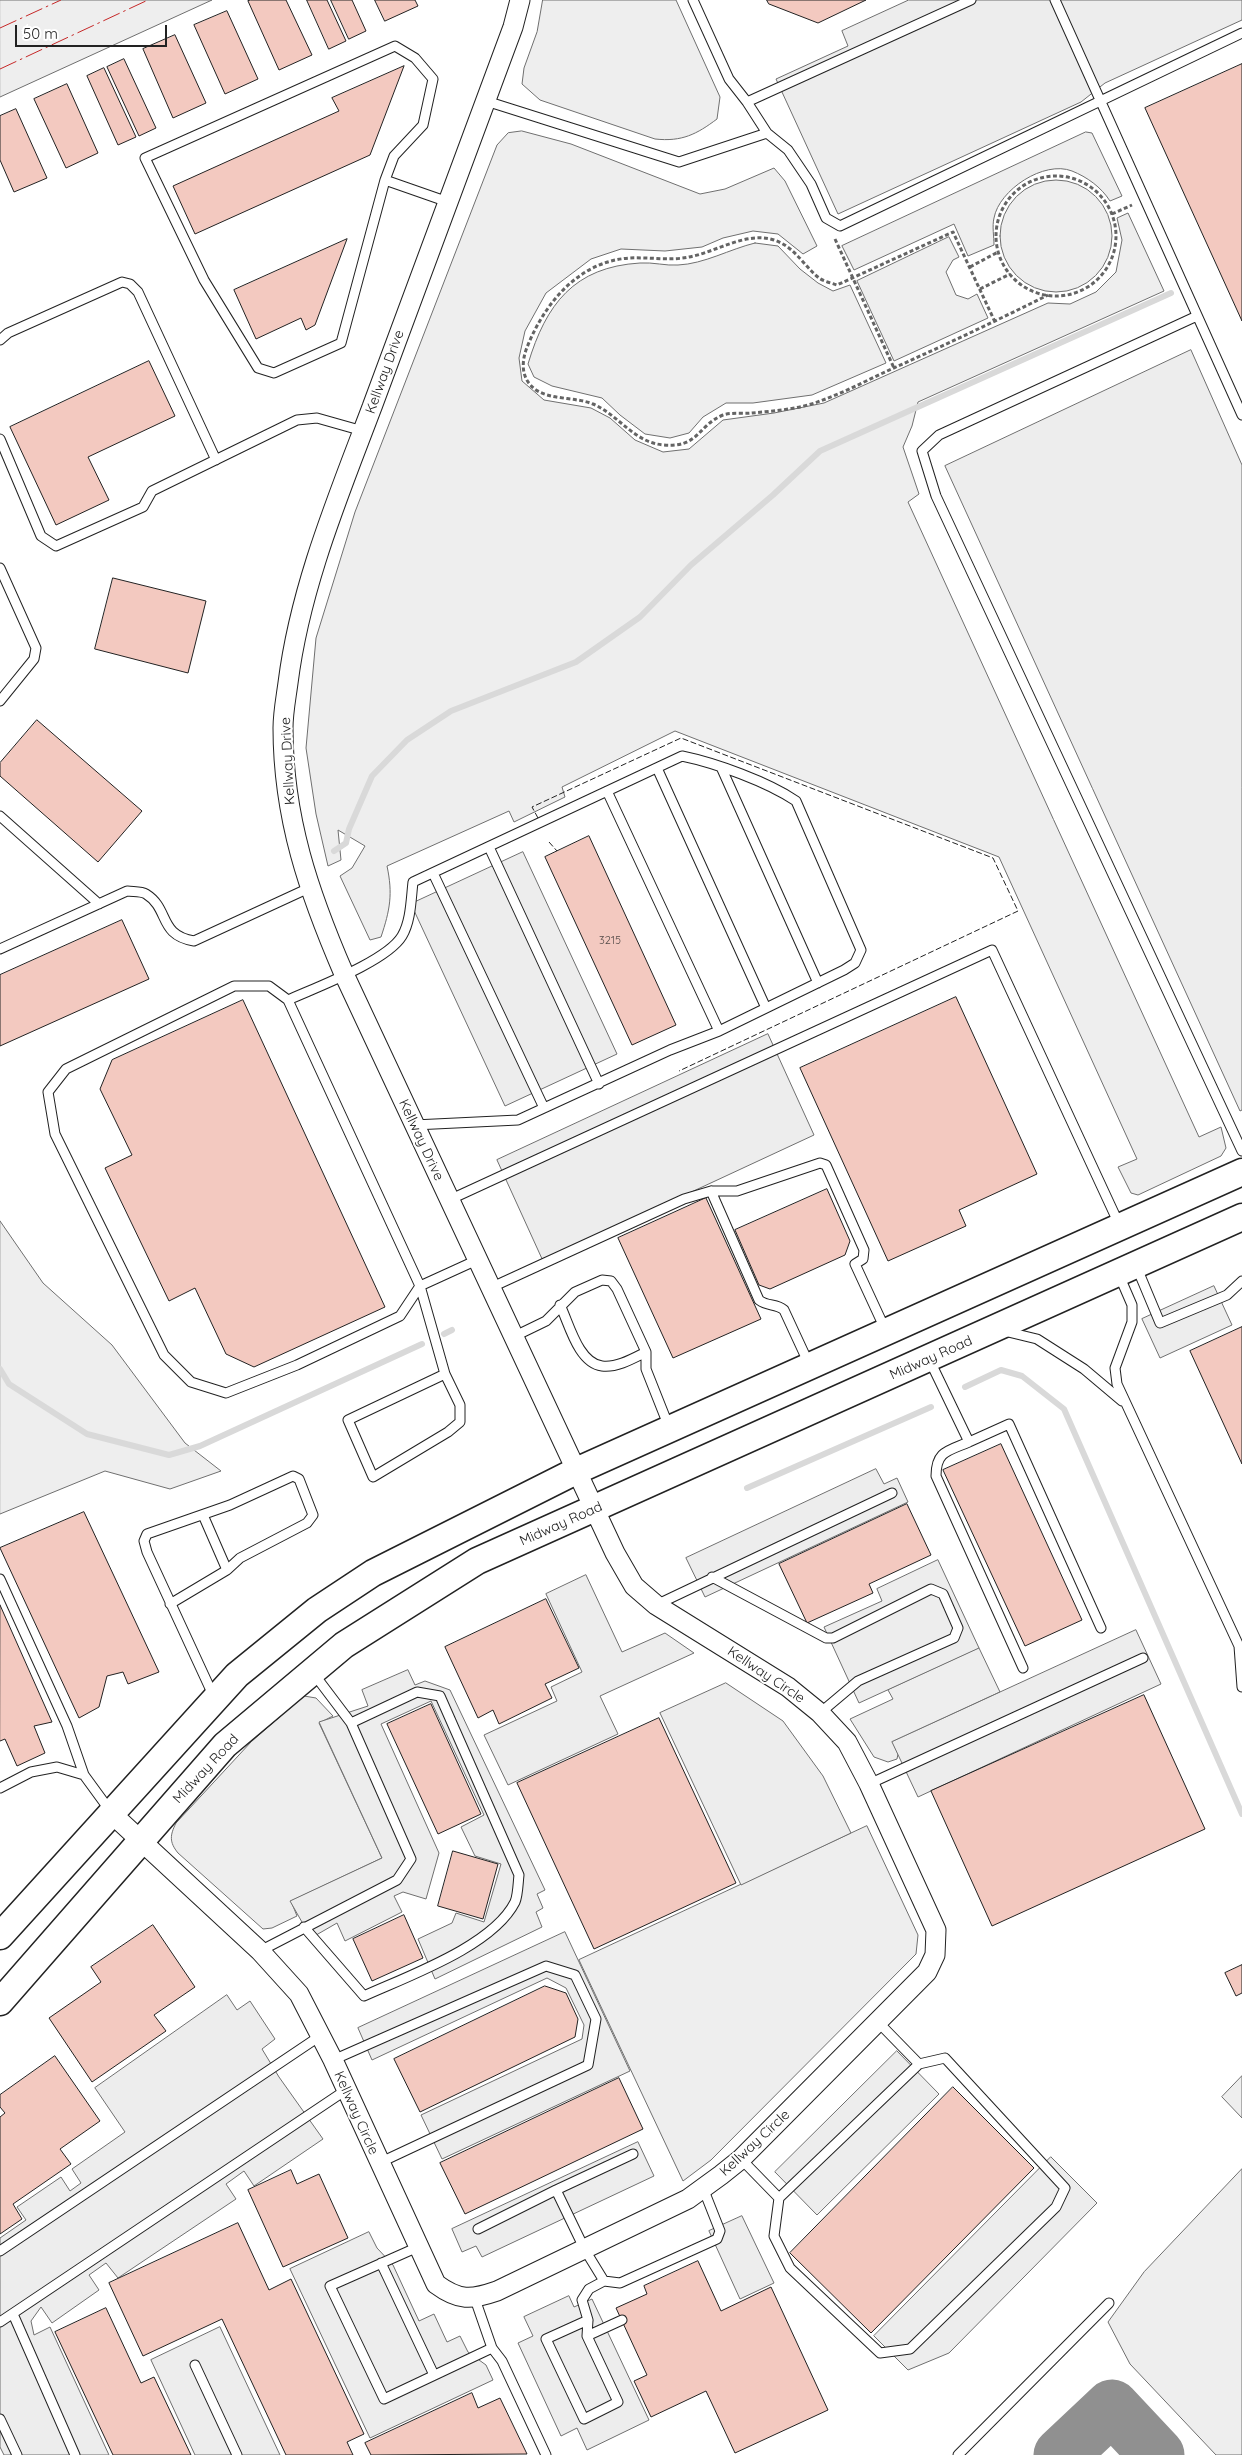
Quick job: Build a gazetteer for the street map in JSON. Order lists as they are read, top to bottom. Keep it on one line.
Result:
{"streets":{"main road":["Midway Road"],"street":["Kellway Drive","Kellway Circle"]},"crossings":[["Kellway Drive","Kellway Circle"],["Midway Road","Kellway Circle"]],"house_numbers":["3215"],"scale_bar":"50 m"}
